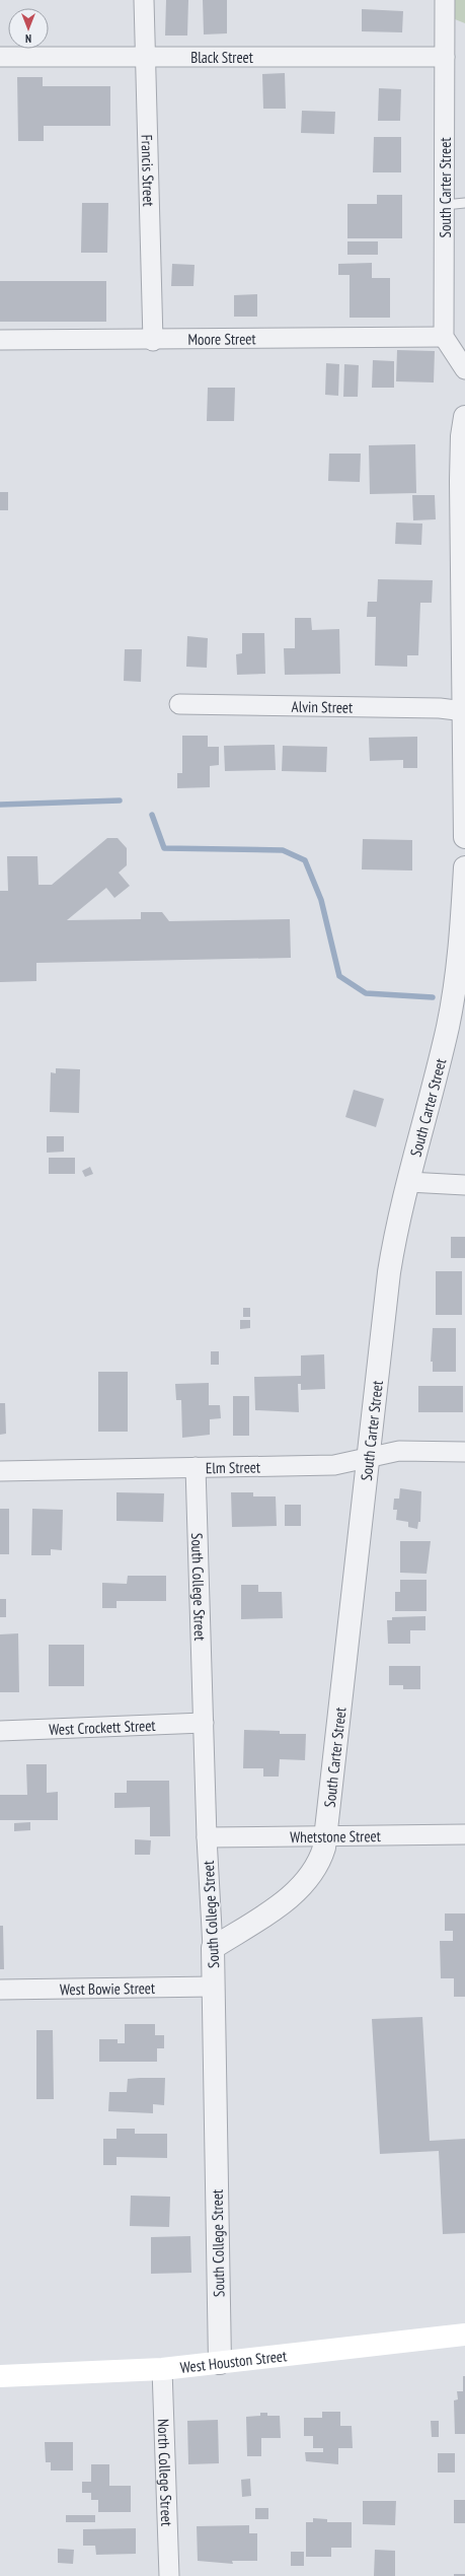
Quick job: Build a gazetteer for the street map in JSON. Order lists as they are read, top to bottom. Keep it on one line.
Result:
{"streets":{"main road":["West Houston Street"],"street":["Black Street","Francis Street","South Carter Street","Moore Street","Alvin Street","Elm Street","South College Street","West Crockett Street","Whetstone Street","West Bowie Street","North College Street"]},"crossings":[["Black Street","Francis Street"],["Black Street","South Carter Street"],["Francis Street","Moore Street"],["South Carter Street","Moore Street"],["South Carter Street","Elm Street"],["South Carter Street","South College Street"],["South Carter Street","Whetstone Street"],["Elm Street","South College Street"],["South College Street","West Crockett Street"],["South College Street","Whetstone Street"],["South College Street","West Bowie Street"],["South College Street","West Houston Street"],["West Houston Street","North College Street"]],"north":"bottom"}
